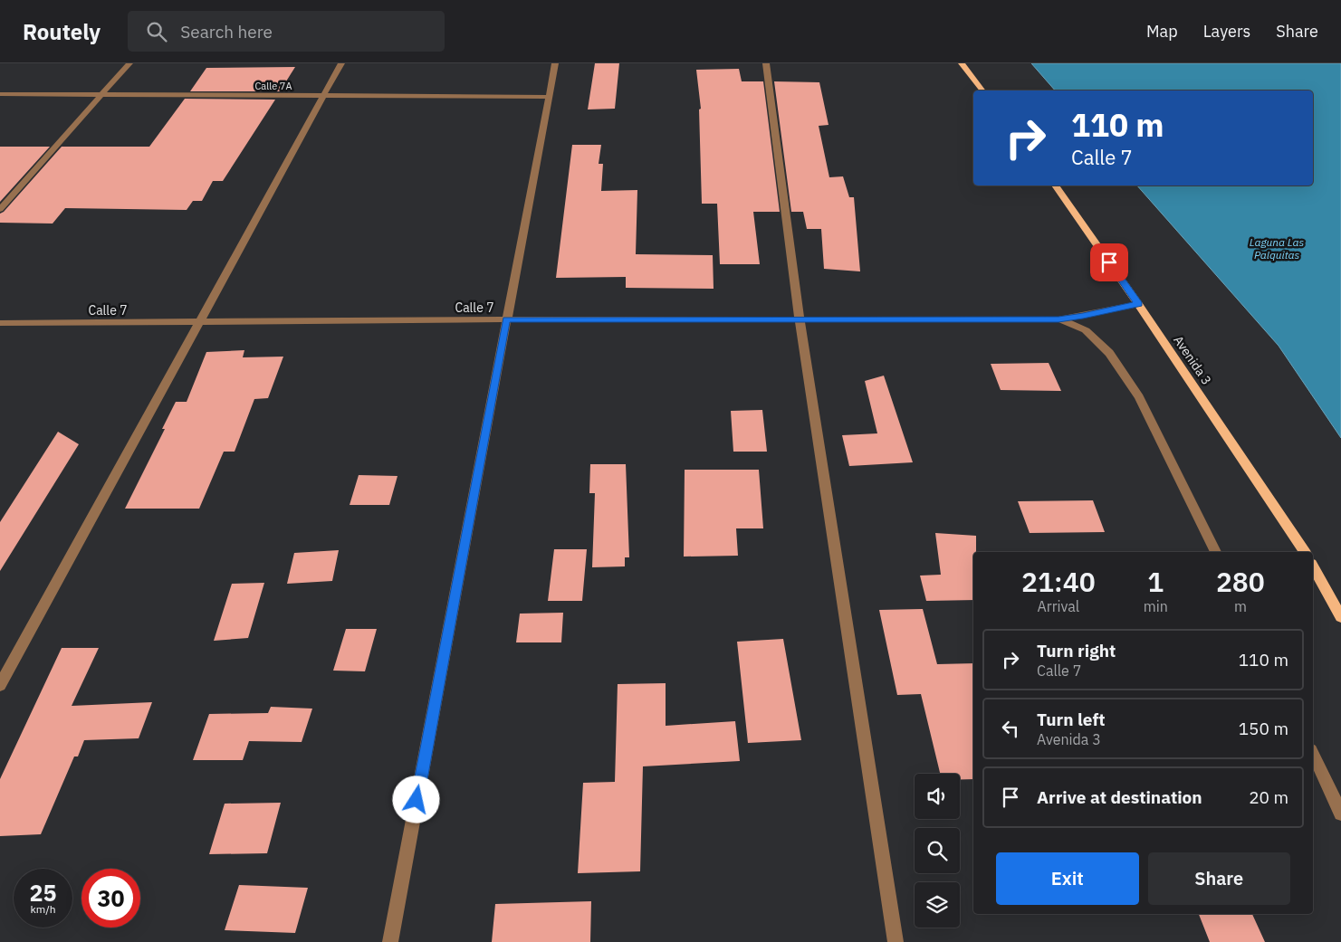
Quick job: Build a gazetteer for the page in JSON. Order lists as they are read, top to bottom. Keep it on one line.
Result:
{"streets":{"main road":["Avenida 3"],"street":["Calle 7A","Calle 7"]},"crossings":[["Calle 7","Avenida 3"]],"water":["Laguna Las Palquitas"],"page":{"header":"Routely","search":"Search here","nav":["Map","Layers","Share"],"turn":["110 m","Calle 7"],"eta":["21:40","Arrival","1","min","280","m"],"list":[{"name":"Turn right","note":"Calle 7","value":"110 m"},{"name":"Turn left","note":"Avenida 3","value":"150 m"},{"name":"Arrive at destination","value":"20 m"}],"buttons":["Exit","Share"],"speed":"25 km/h","limit":"30"}}
